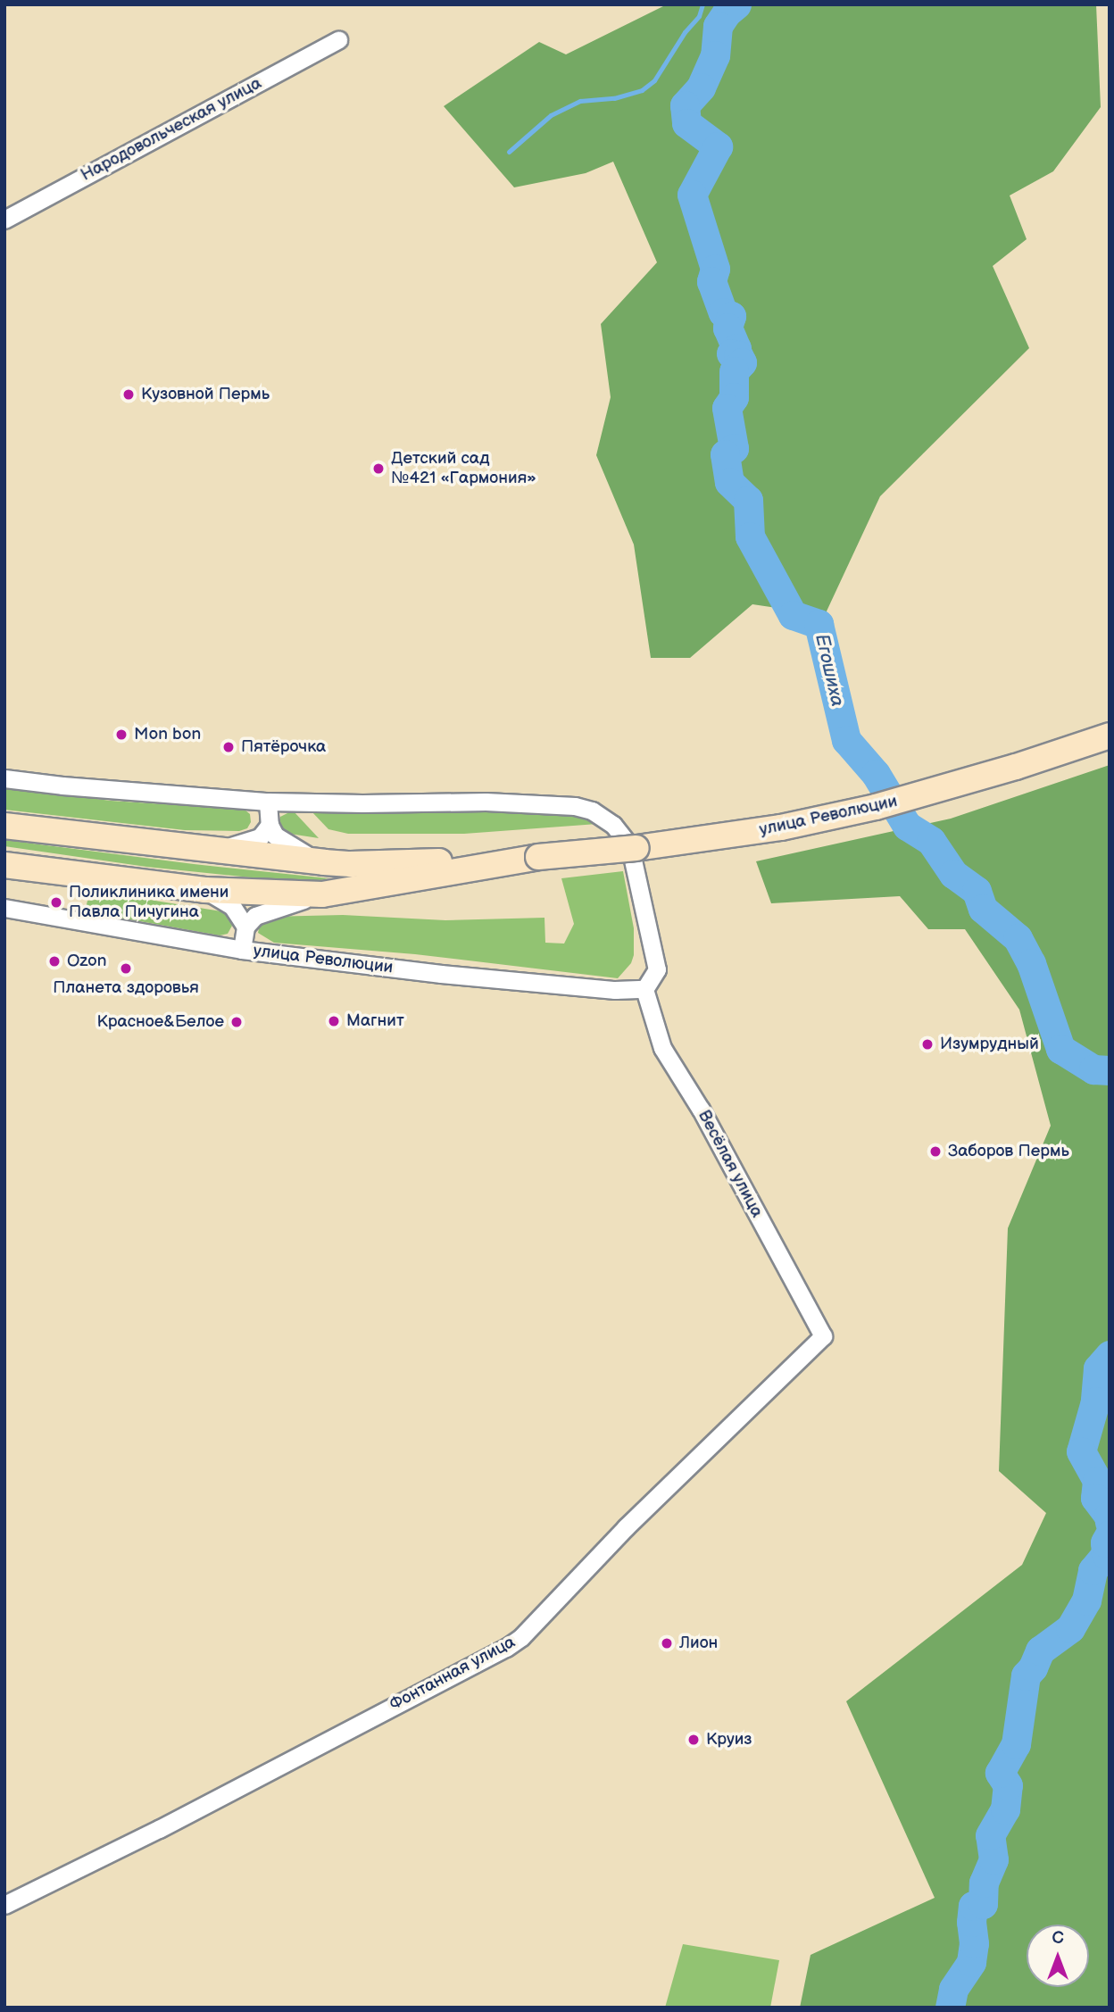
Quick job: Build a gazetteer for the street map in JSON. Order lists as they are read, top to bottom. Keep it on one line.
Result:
{"streets":{"main road":["улица Революции"],"street":["Народовольческая улица","Весёлая улица","Фонтанная улица"]},"crossings":[["улица Революции","Весёлая улица"],["Весёлая улица","Фонтанная улица"]],"water":["Егошиха"],"places":["Кузовной Пермь","Детский сад №421 «Гармония»","Mon bon","Пятёрочка","Поликлиника имени Павла Пичугина","Ozon","Планета здоровья","Магнит","Красное&Белое","Изумрудный","Заборов Пермь","Лион","Круиз"],"north":"top"}
